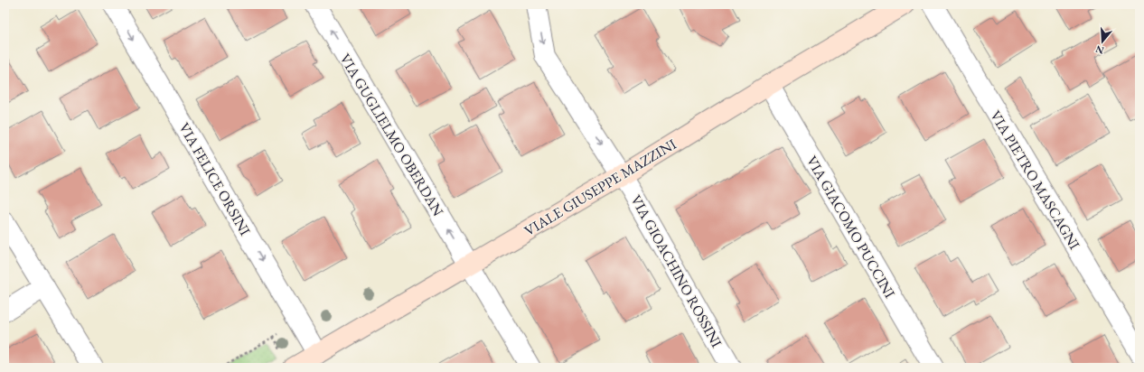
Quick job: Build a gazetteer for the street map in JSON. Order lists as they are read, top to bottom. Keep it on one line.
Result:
{"streets":{"street":["VIA GUGLIELMO OBERDAN","VIA FELICE ORSINI","VIA PIETRO MASCAGNI","VIALE GIUSEPPE MAZZINI","VIA GIACOMO PUCCINI","VIA GIOACHINO ROSSINI"]},"crossings":[["VIA GUGLIELMO OBERDAN","VIALE GIUSEPPE MAZZINI"],["VIA FELICE ORSINI","VIALE GIUSEPPE MAZZINI"],["VIALE GIUSEPPE MAZZINI","VIA GIACOMO PUCCINI"],["VIALE GIUSEPPE MAZZINI","VIA GIOACHINO ROSSINI"]],"one_way":["VIA GUGLIELMO OBERDAN","VIA FELICE ORSINI","VIA GIOACHINO ROSSINI"],"north":"bottom"}
